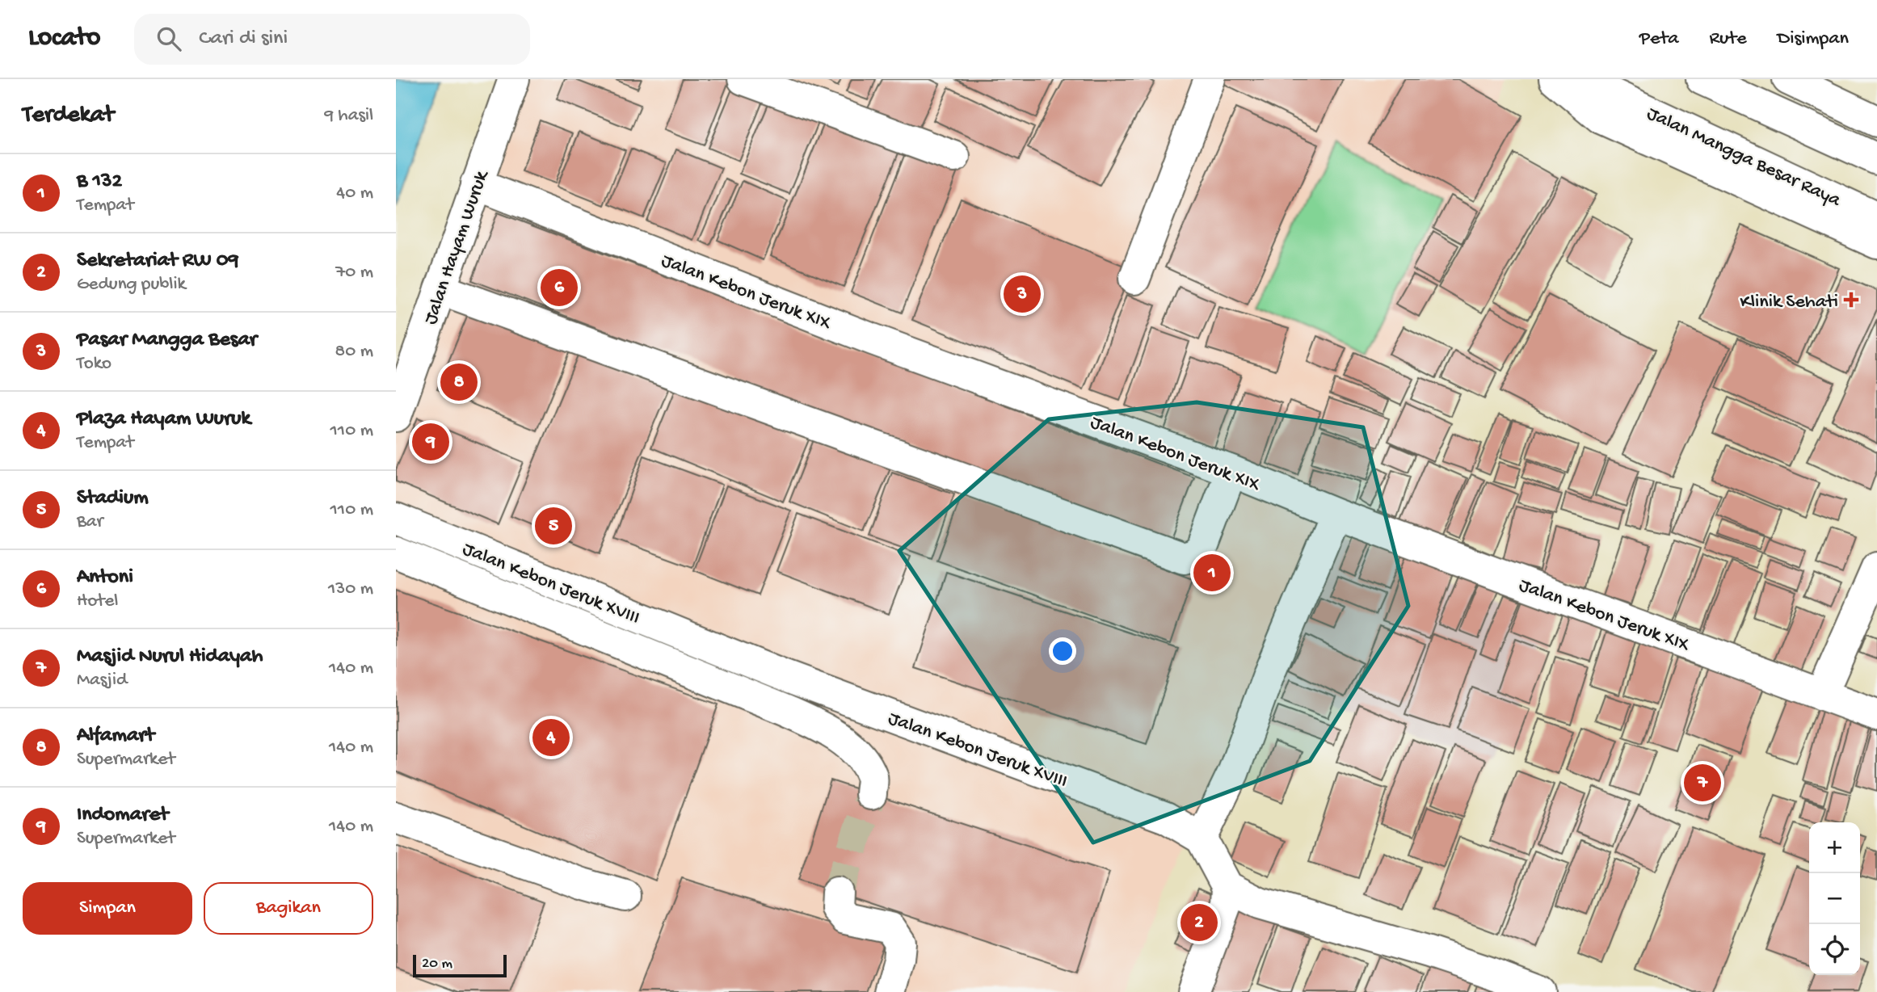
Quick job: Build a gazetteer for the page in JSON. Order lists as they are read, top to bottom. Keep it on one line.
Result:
{"streets":{"street":["Jalan Mangga Besar Raya","Jalan Hayam Wuruk","Jalan Kebon Jeruk XIX","Jalan Kebon Jeruk XVIII"]},"crossings":[["Jalan Hayam Wuruk","Jalan Kebon Jeruk XIX"]],"places":{"health":["Klinik Sehati"]},"scale_bar":"20 m","page":{"header":"Locato","search":"Cari di sini","nav":["Peta","Rute","Disimpan"],"heading":["Terdekat","9 hasil"],"list":[{"mark":"1","name":"B 132","note":"Tempat","value":"40 m"},{"mark":"2","name":"Sekretariat RW 09","note":"Gedung publik","value":"70 m"},{"mark":"3","name":"Pasar Mangga Besar","note":"Toko","value":"80 m"},{"mark":"4","name":"Plaza Hayam Wuruk","note":"Tempat","value":"110 m"},{"mark":"5","name":"Stadium","note":"Bar","value":"110 m"},{"mark":"6","name":"Antoni","note":"Hotel","value":"130 m"},{"mark":"7","name":"Masjid Nurul Hidayah","note":"Masjid","value":"140 m"},{"mark":"8","name":"Alfamart","note":"Supermarket","value":"140 m"},{"mark":"9","name":"Indomaret","note":"Supermarket","value":"140 m"}],"pins":["6","3","8","9","5","1","4","7","2"],"map_buttons":["+","−"],"buttons":["Simpan","Bagikan"],"scale":"20 m"}}
